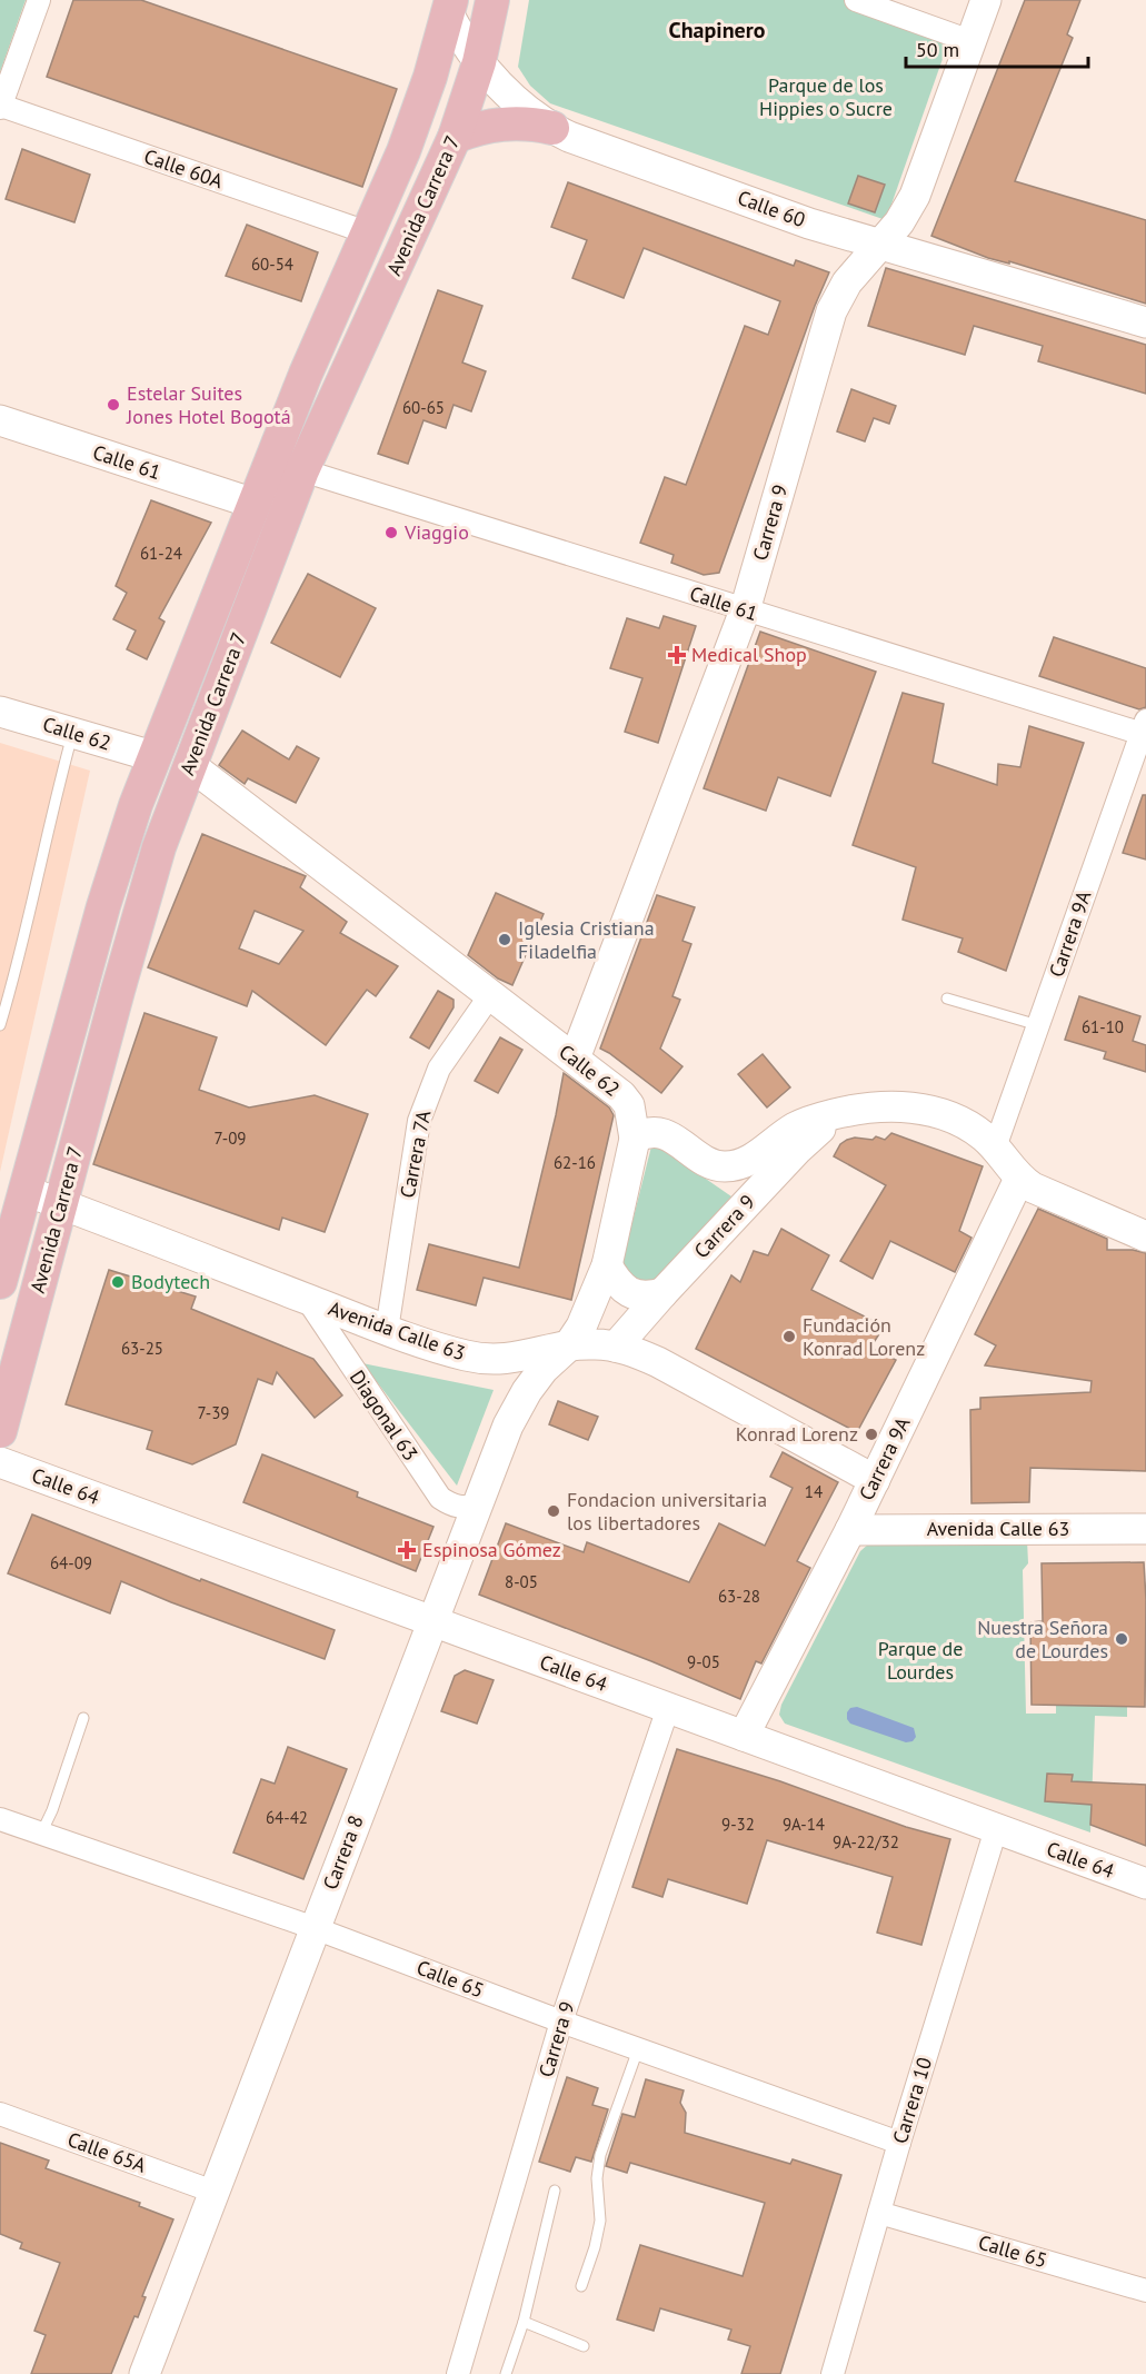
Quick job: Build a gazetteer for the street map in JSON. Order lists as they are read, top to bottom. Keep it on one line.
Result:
{"streets":{"main road":["Avenida Carrera 7"],"street":["Calle 60A","Calle 60","Calle 61","Carrera 9","Calle 62","Carrera 9A","Carrera 7A","Avenida Calle 63","Diagonal 63","Calle 64","Carrera 8","Calle 65","Carrera 10","Calle 65A"]},"crossings":[["Calle 60A","Avenida Carrera 7"],["Avenida Carrera 7","Calle 60"],["Avenida Carrera 7","Calle 61"],["Avenida Carrera 7","Calle 62"],["Avenida Carrera 7","Avenida Calle 63"],["Calle 60","Carrera 9"],["Calle 61","Carrera 9"],["Calle 61","Carrera 9A"],["Carrera 9","Calle 62"],["Carrera 9","Avenida Calle 63"],["Carrera 9","Calle 64"],["Carrera 9","Calle 65"],["Calle 62","Carrera 7A"],["Carrera 9A","Avenida Calle 63"],["Carrera 9A","Calle 64"],["Carrera 7A","Avenida Calle 63"],["Avenida Calle 63","Diagonal 63"],["Avenida Calle 63","Carrera 8"],["Diagonal 63","Carrera 8"],["Calle 64","Carrera 8"],["Calle 64","Carrera 10"],["Carrera 8","Calle 65"],["Carrera 8","Calle 65A"],["Calle 65","Carrera 10"]],"districts":["Chapinero"],"parks":["Parque de los Hippies o Sucre","Parque de Lourdes"],"places":{"other":["Estelar Suites Jones Hotel Bogotá","Viaggio","Iglesia Cristiana Filadelfia","Bodytech","Fundación Konrad Lorenz","Konrad Lorenz","Fondacion universitaria los libertadores","Nuestra Señora de Lourdes"],"health":["Medical Shop","Espinosa Gómez"]},"house_numbers":["60-54","60-65","61-24","61-10","7-09","62-16","63-25","7-39","14","64-09","8-05","63-28","9-05","64-42","9-32","9A-14","9A-22/32"],"scale_bar":"50 m"}
